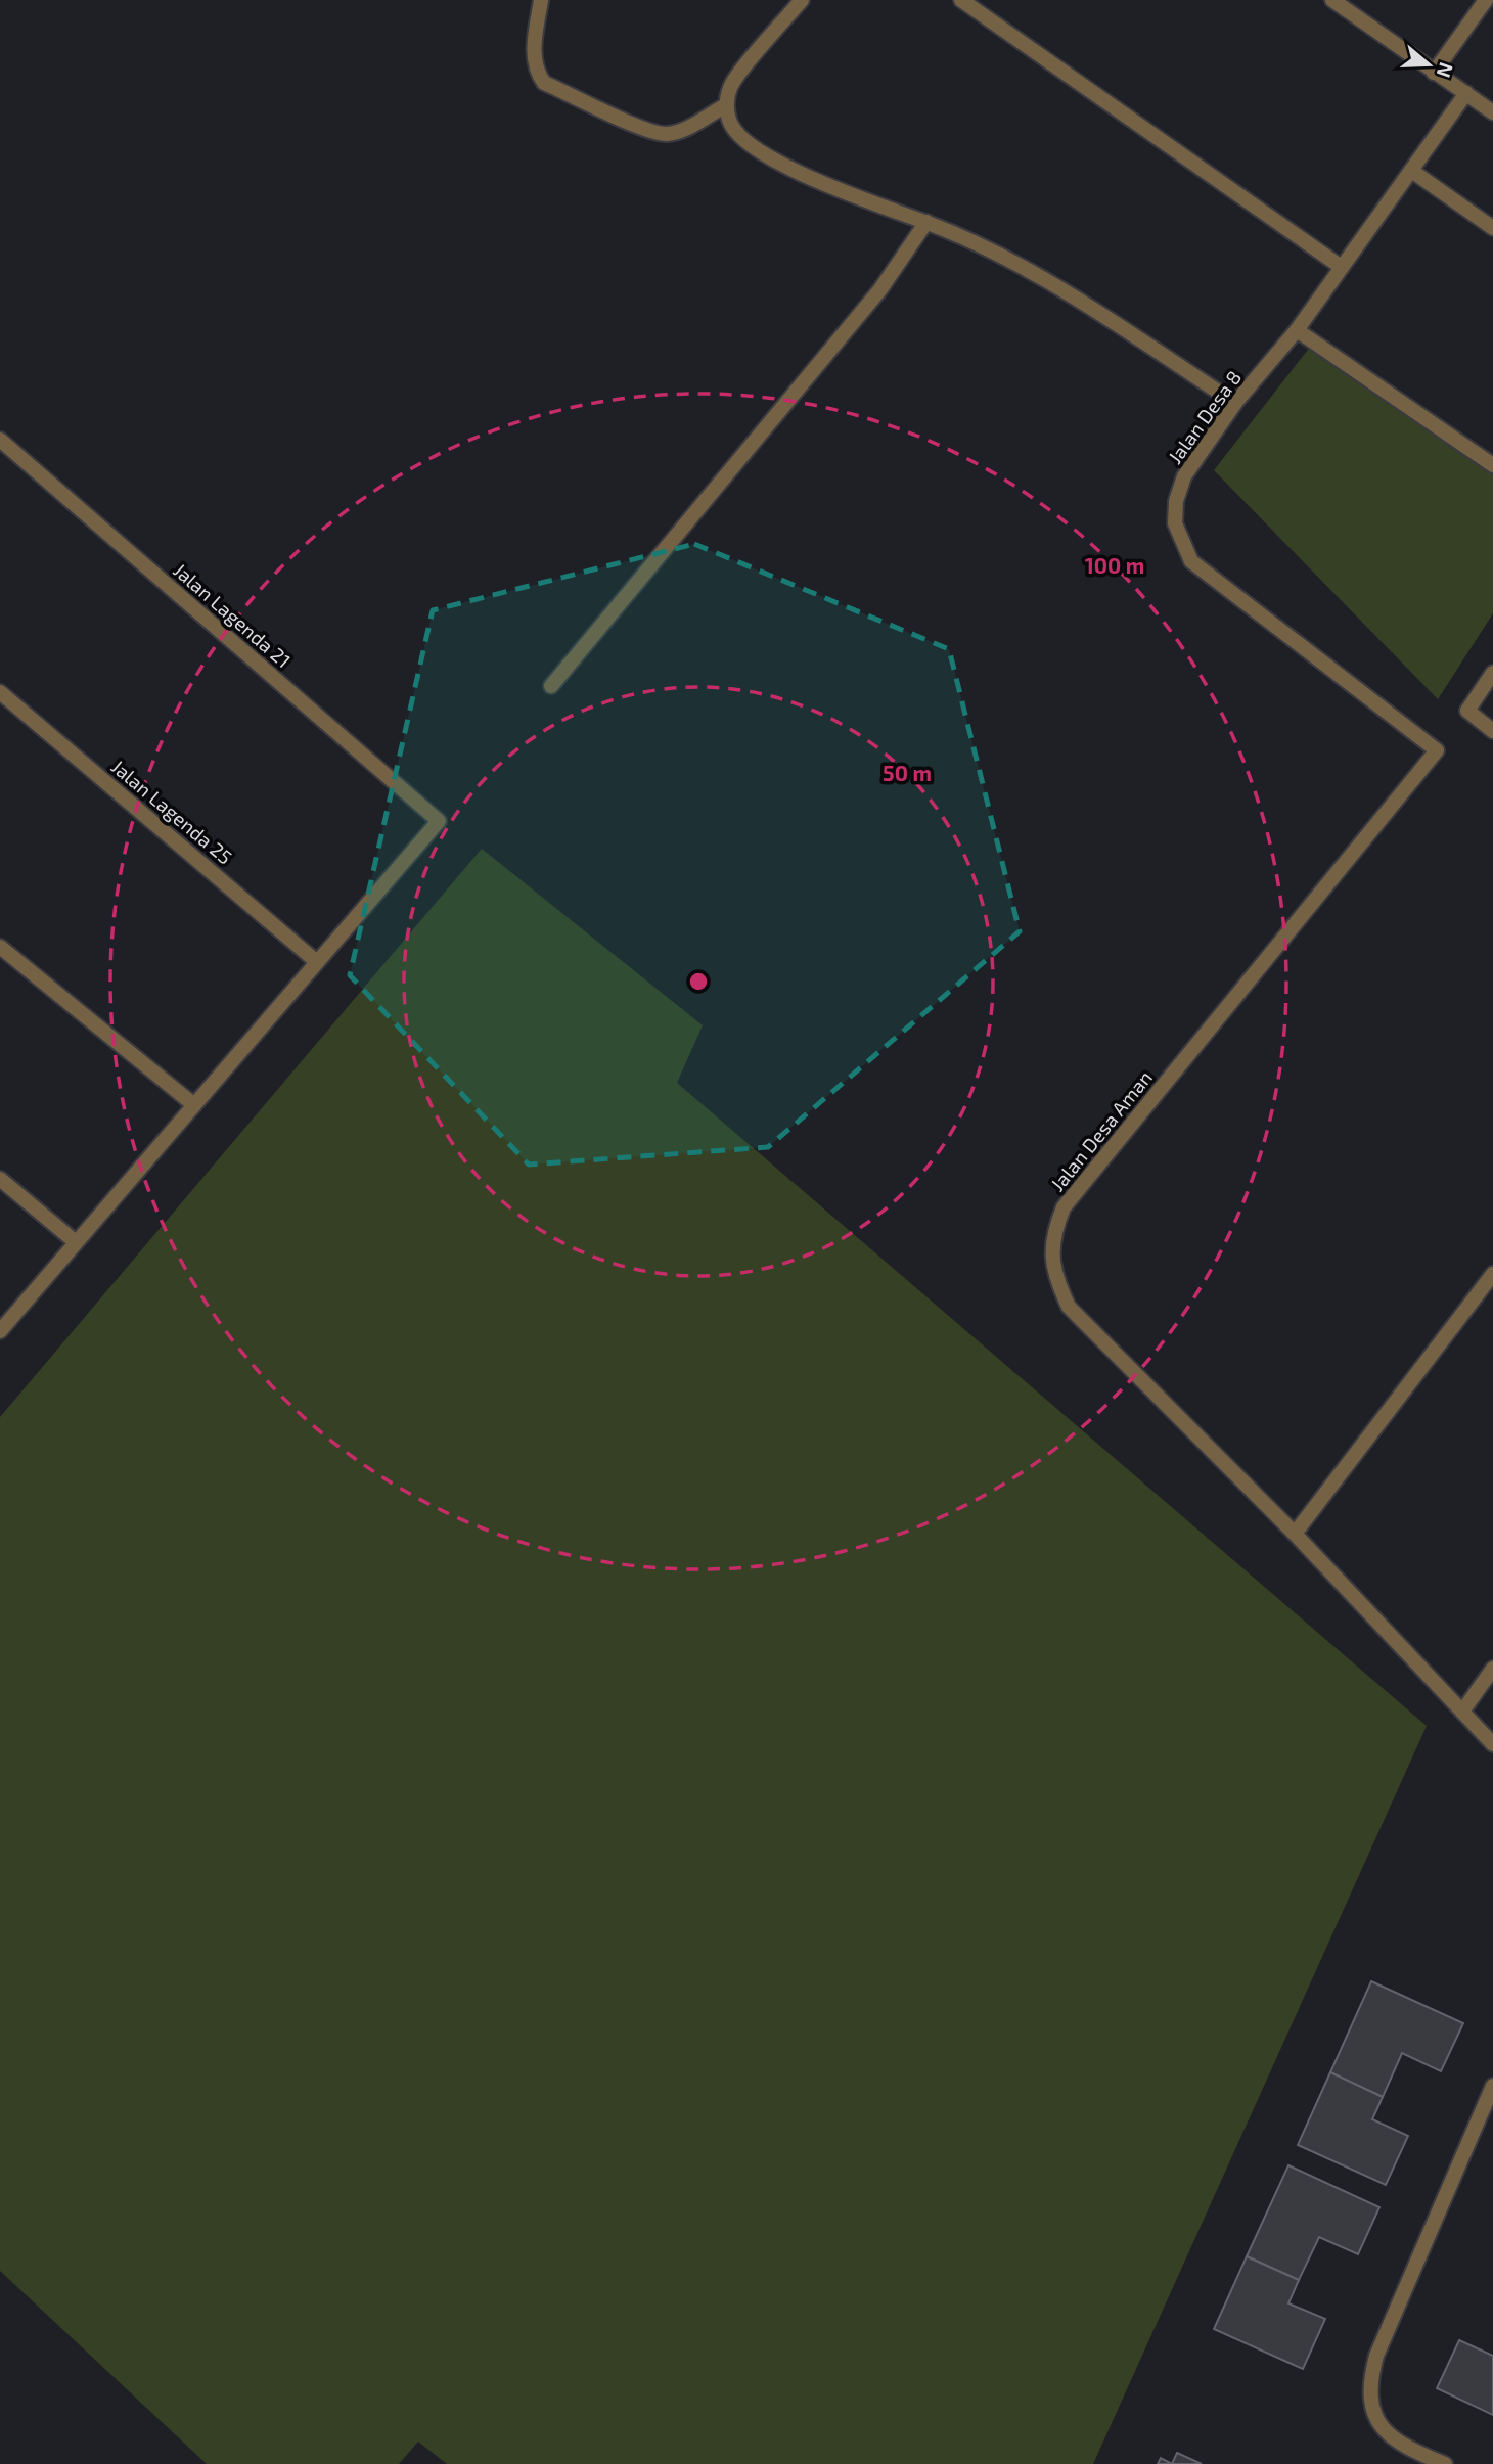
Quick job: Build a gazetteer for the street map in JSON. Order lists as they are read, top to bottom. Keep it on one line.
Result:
{"streets":{"street":["Jalan Desa 8","Jalan Lagenda 21","Jalan Lagenda 25","Jalan Desa Aman"]},"crossings":[["Jalan Desa 8","Jalan Desa Aman"],["Jalan Lagenda 21","Jalan Lagenda 25"]],"north":"right","rings":["100 m","50 m"]}
